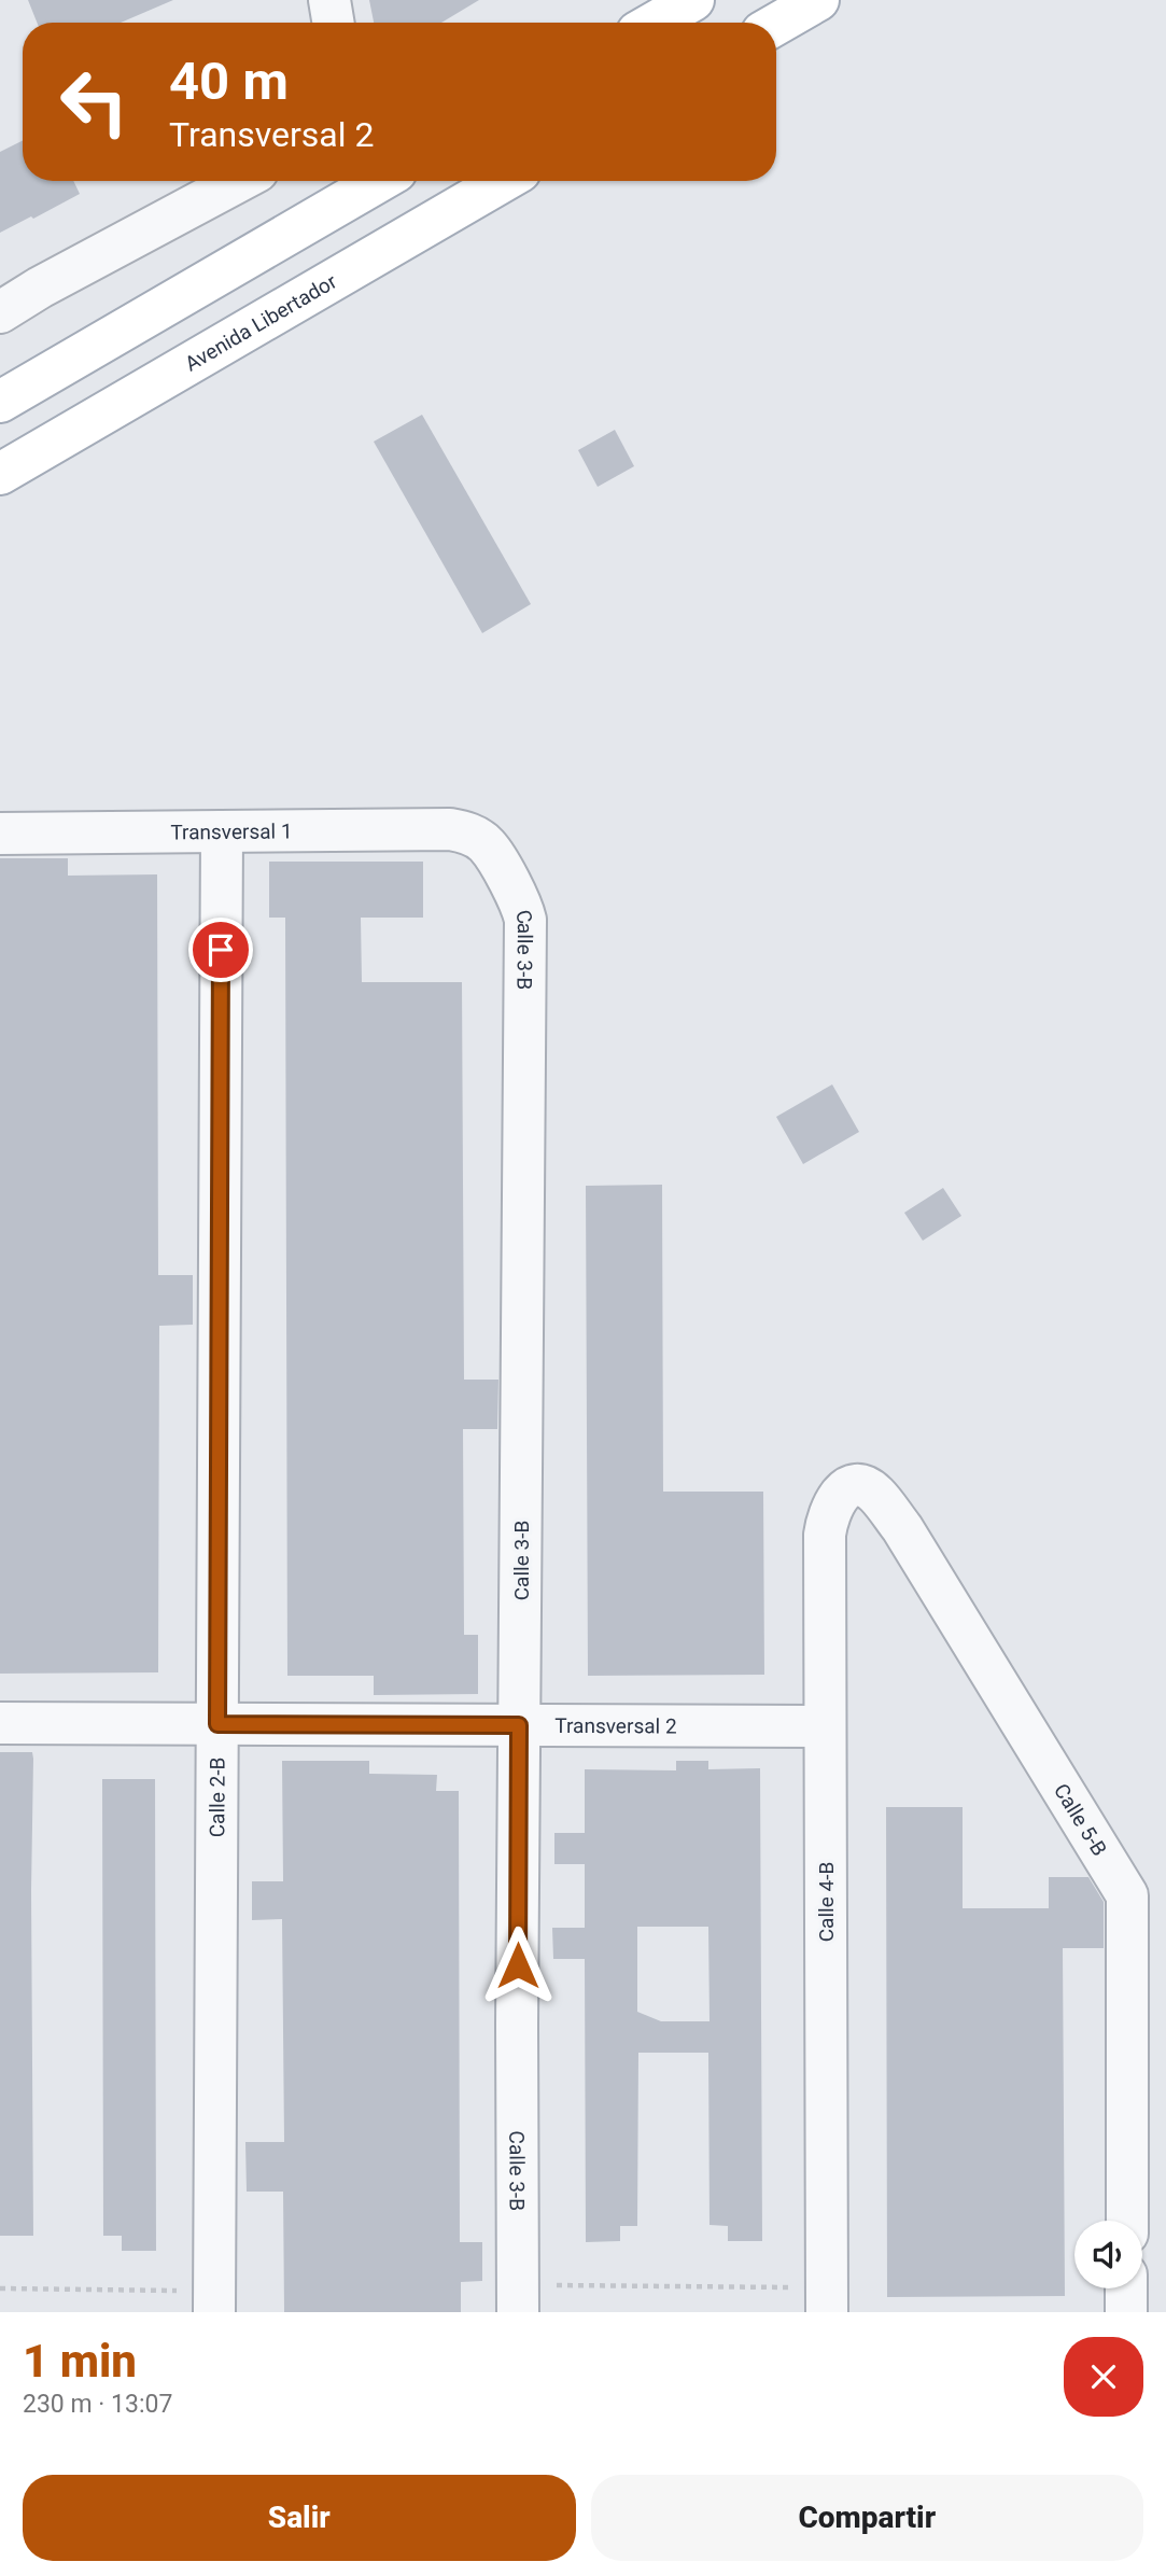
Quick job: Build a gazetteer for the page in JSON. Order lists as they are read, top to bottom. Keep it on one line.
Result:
{"streets":{"main road":["Avenida Libertador"],"street":["Transversal 1","Calle 3-B","Transversal 2","Calle 2-B","Calle 5-B","Calle 4-B"]},"crossings":[["Transversal 1","Calle 3-B"],["Transversal 1","Calle 2-B"],["Calle 3-B","Transversal 2"],["Transversal 2","Calle 2-B"],["Transversal 2","Calle 4-B"],["Calle 5-B","Calle 4-B"]],"page":{"turn":["40 m","Transversal 2"],"heading":["1 min","230 m · 13:07"],"buttons":["Salir","Compartir"]}}
